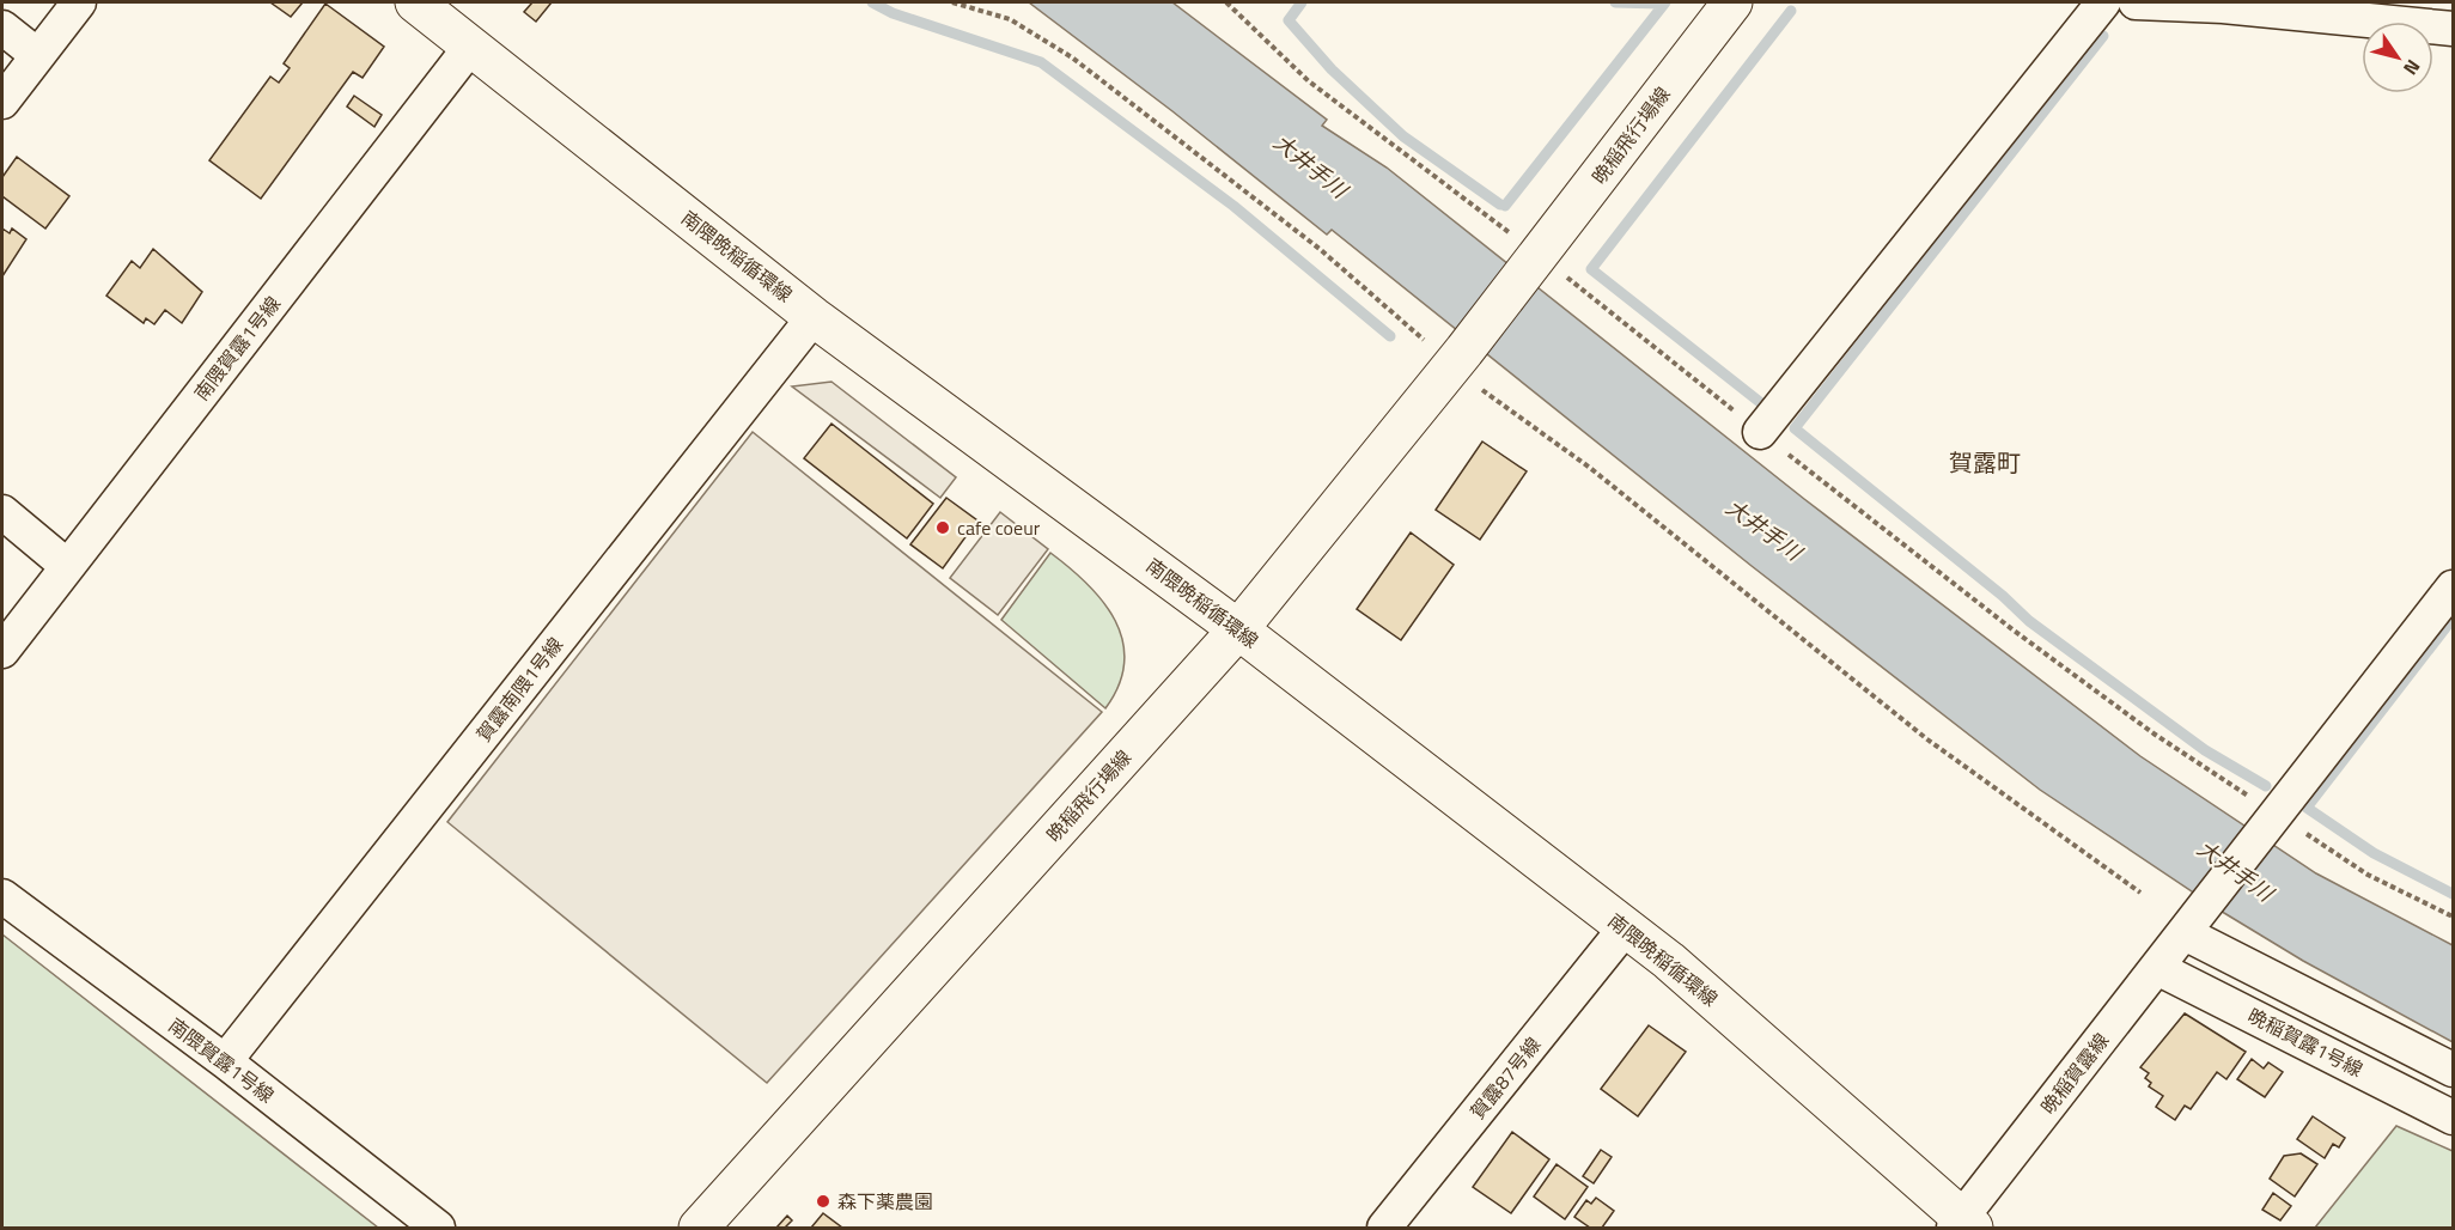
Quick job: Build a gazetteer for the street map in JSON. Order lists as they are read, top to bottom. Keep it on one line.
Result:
{"streets":{"street":["晩稲飛行場線","南隈晩稲循環線","南隈賀露1号線","賀露南隈1号線","晩稲賀露1号線","晩稲賀露線","賀露87号線"]},"crossings":[["晩稲飛行場線","南隈晩稲循環線"],["南隈晩稲循環線","南隈賀露1号線"],["南隈晩稲循環線","賀露南隈1号線"],["南隈晩稲循環線","晩稲賀露線"],["南隈晩稲循環線","賀露87号線"],["南隈賀露1号線","賀露南隈1号線"],["晩稲賀露1号線","晩稲賀露線"]],"districts":["賀露町"],"water":["大井手川"],"places":["cafe coeur","森下薬農園"],"north":"bottom right"}
